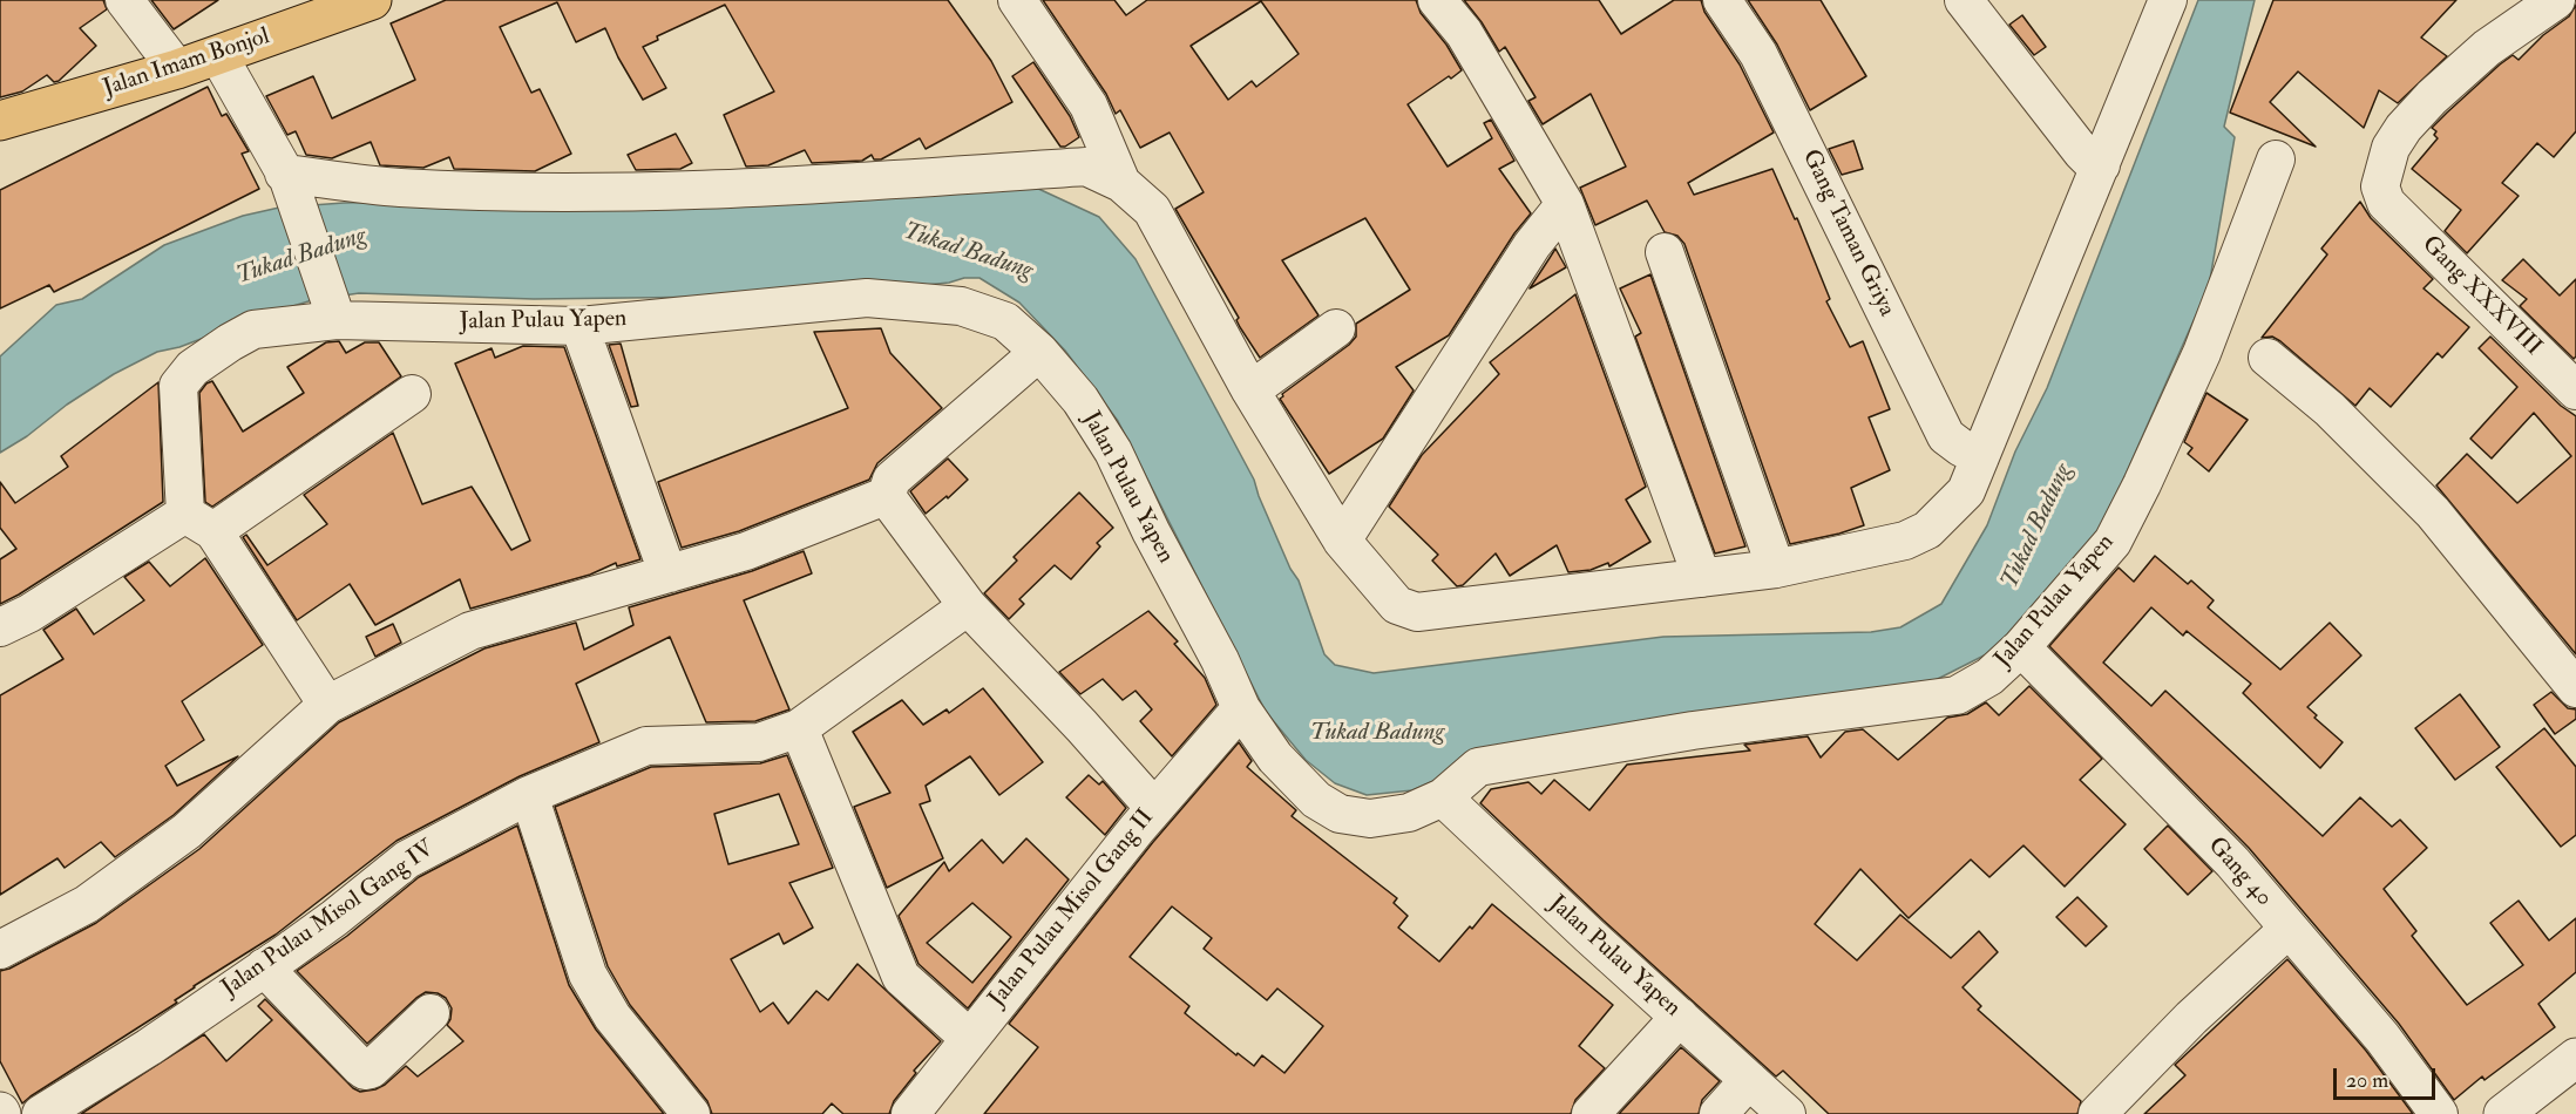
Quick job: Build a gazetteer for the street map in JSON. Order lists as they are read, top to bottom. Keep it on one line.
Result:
{"streets":{"highway":["Jalan Imam Bonjol"],"street":["Gang Taman Griya","Gang XXXVIII","Jalan Pulau Yapen","Gang 40","Jalan Pulau Misol Gang II","Jalan Pulau Misol Gang IV"]},"crossings":[["Jalan Pulau Yapen","Gang 40"],["Jalan Pulau Yapen","Jalan Pulau Misol Gang II"]],"water":["Tukad Badung"],"scale_bar":"20 m"}
